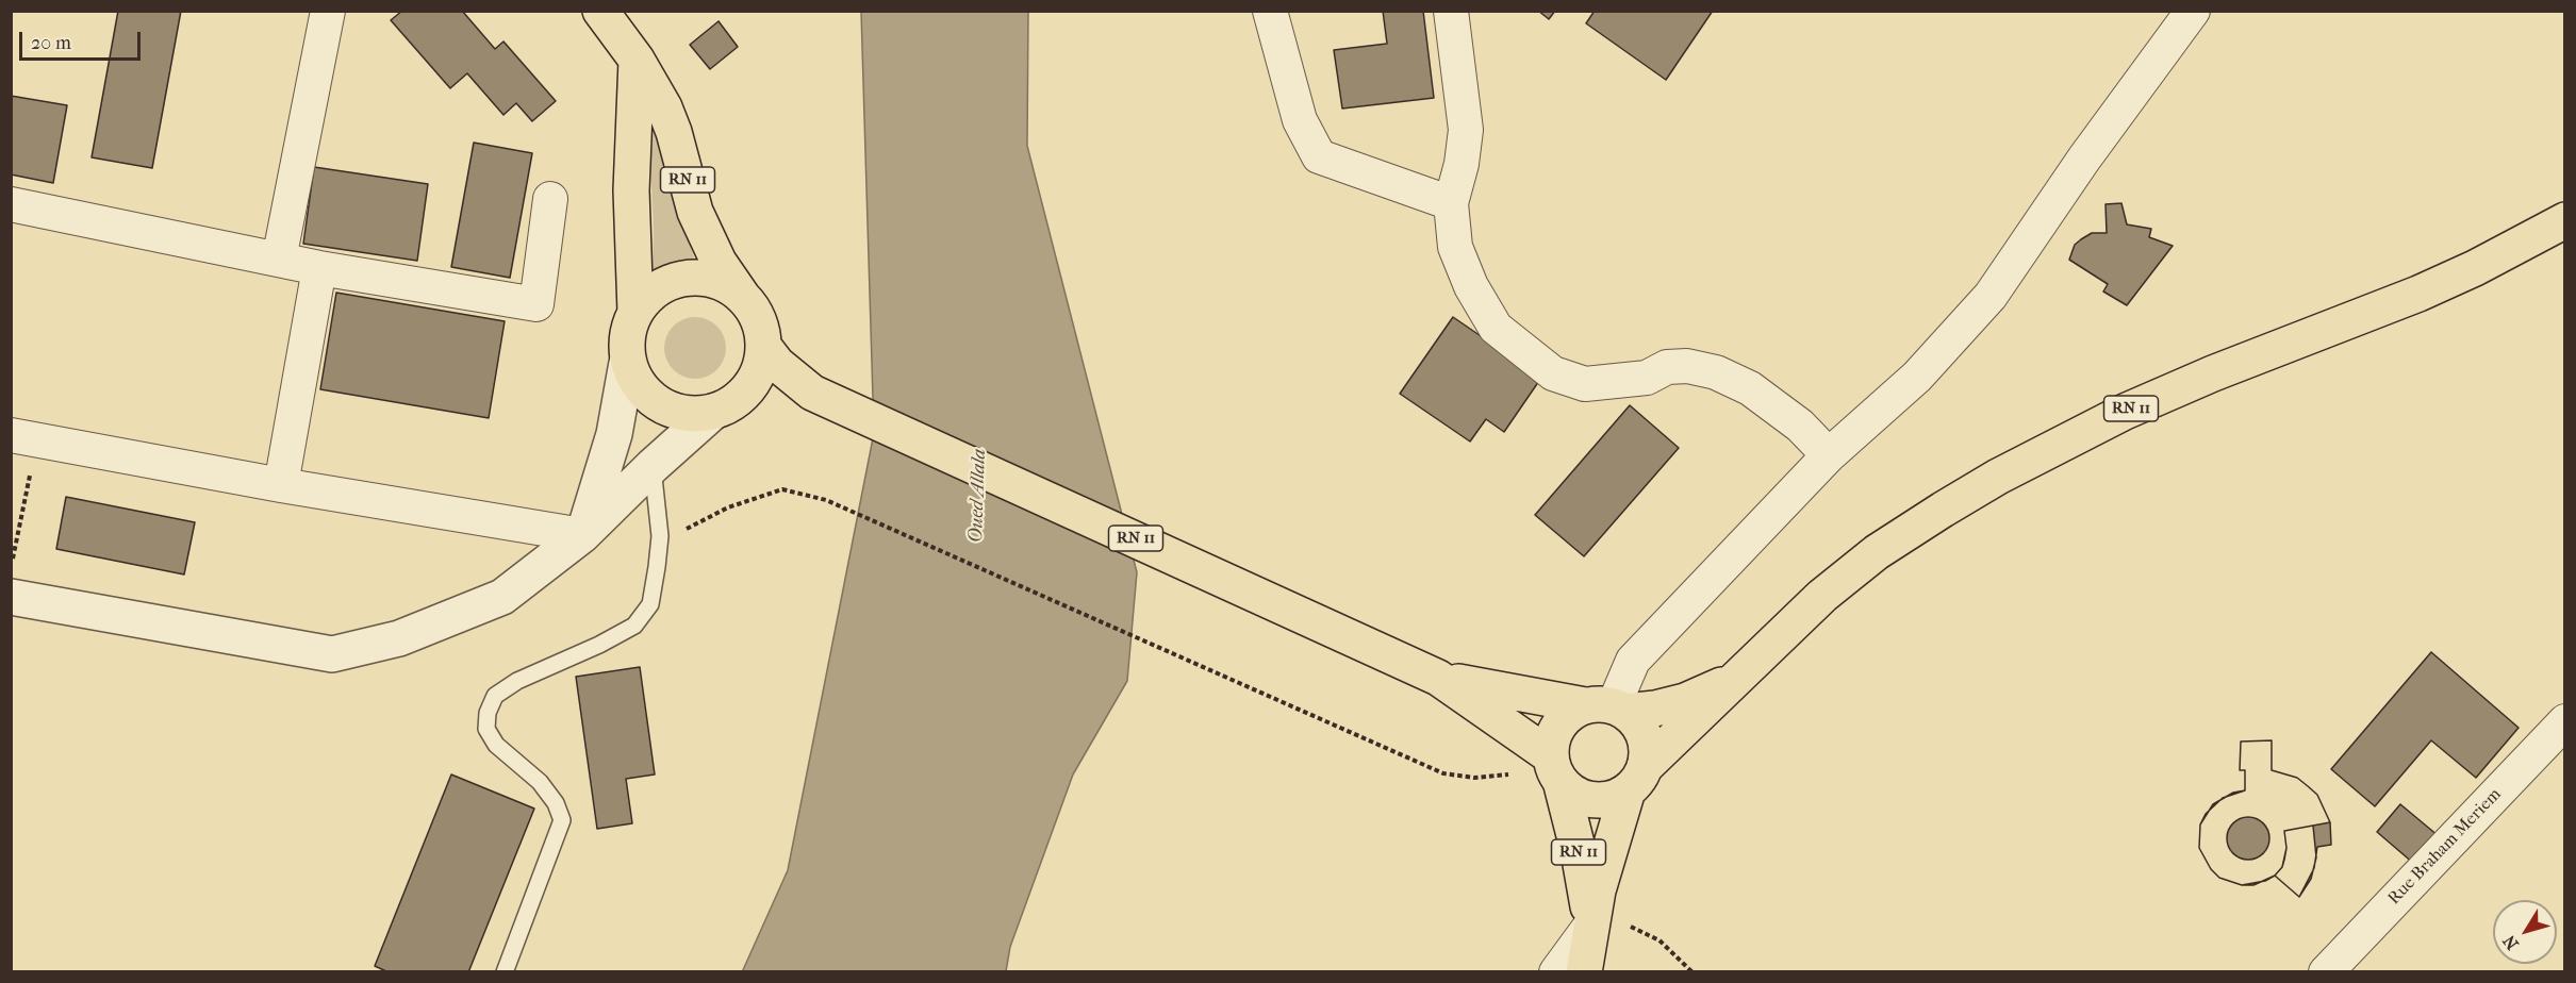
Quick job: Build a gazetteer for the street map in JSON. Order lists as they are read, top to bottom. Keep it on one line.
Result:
{"streets":{"main road":["RN 11"],"street":["Rue Braham Meriem"]},"water":["Oued Allala"],"scale_bar":"20 m","north":"bottom left"}
